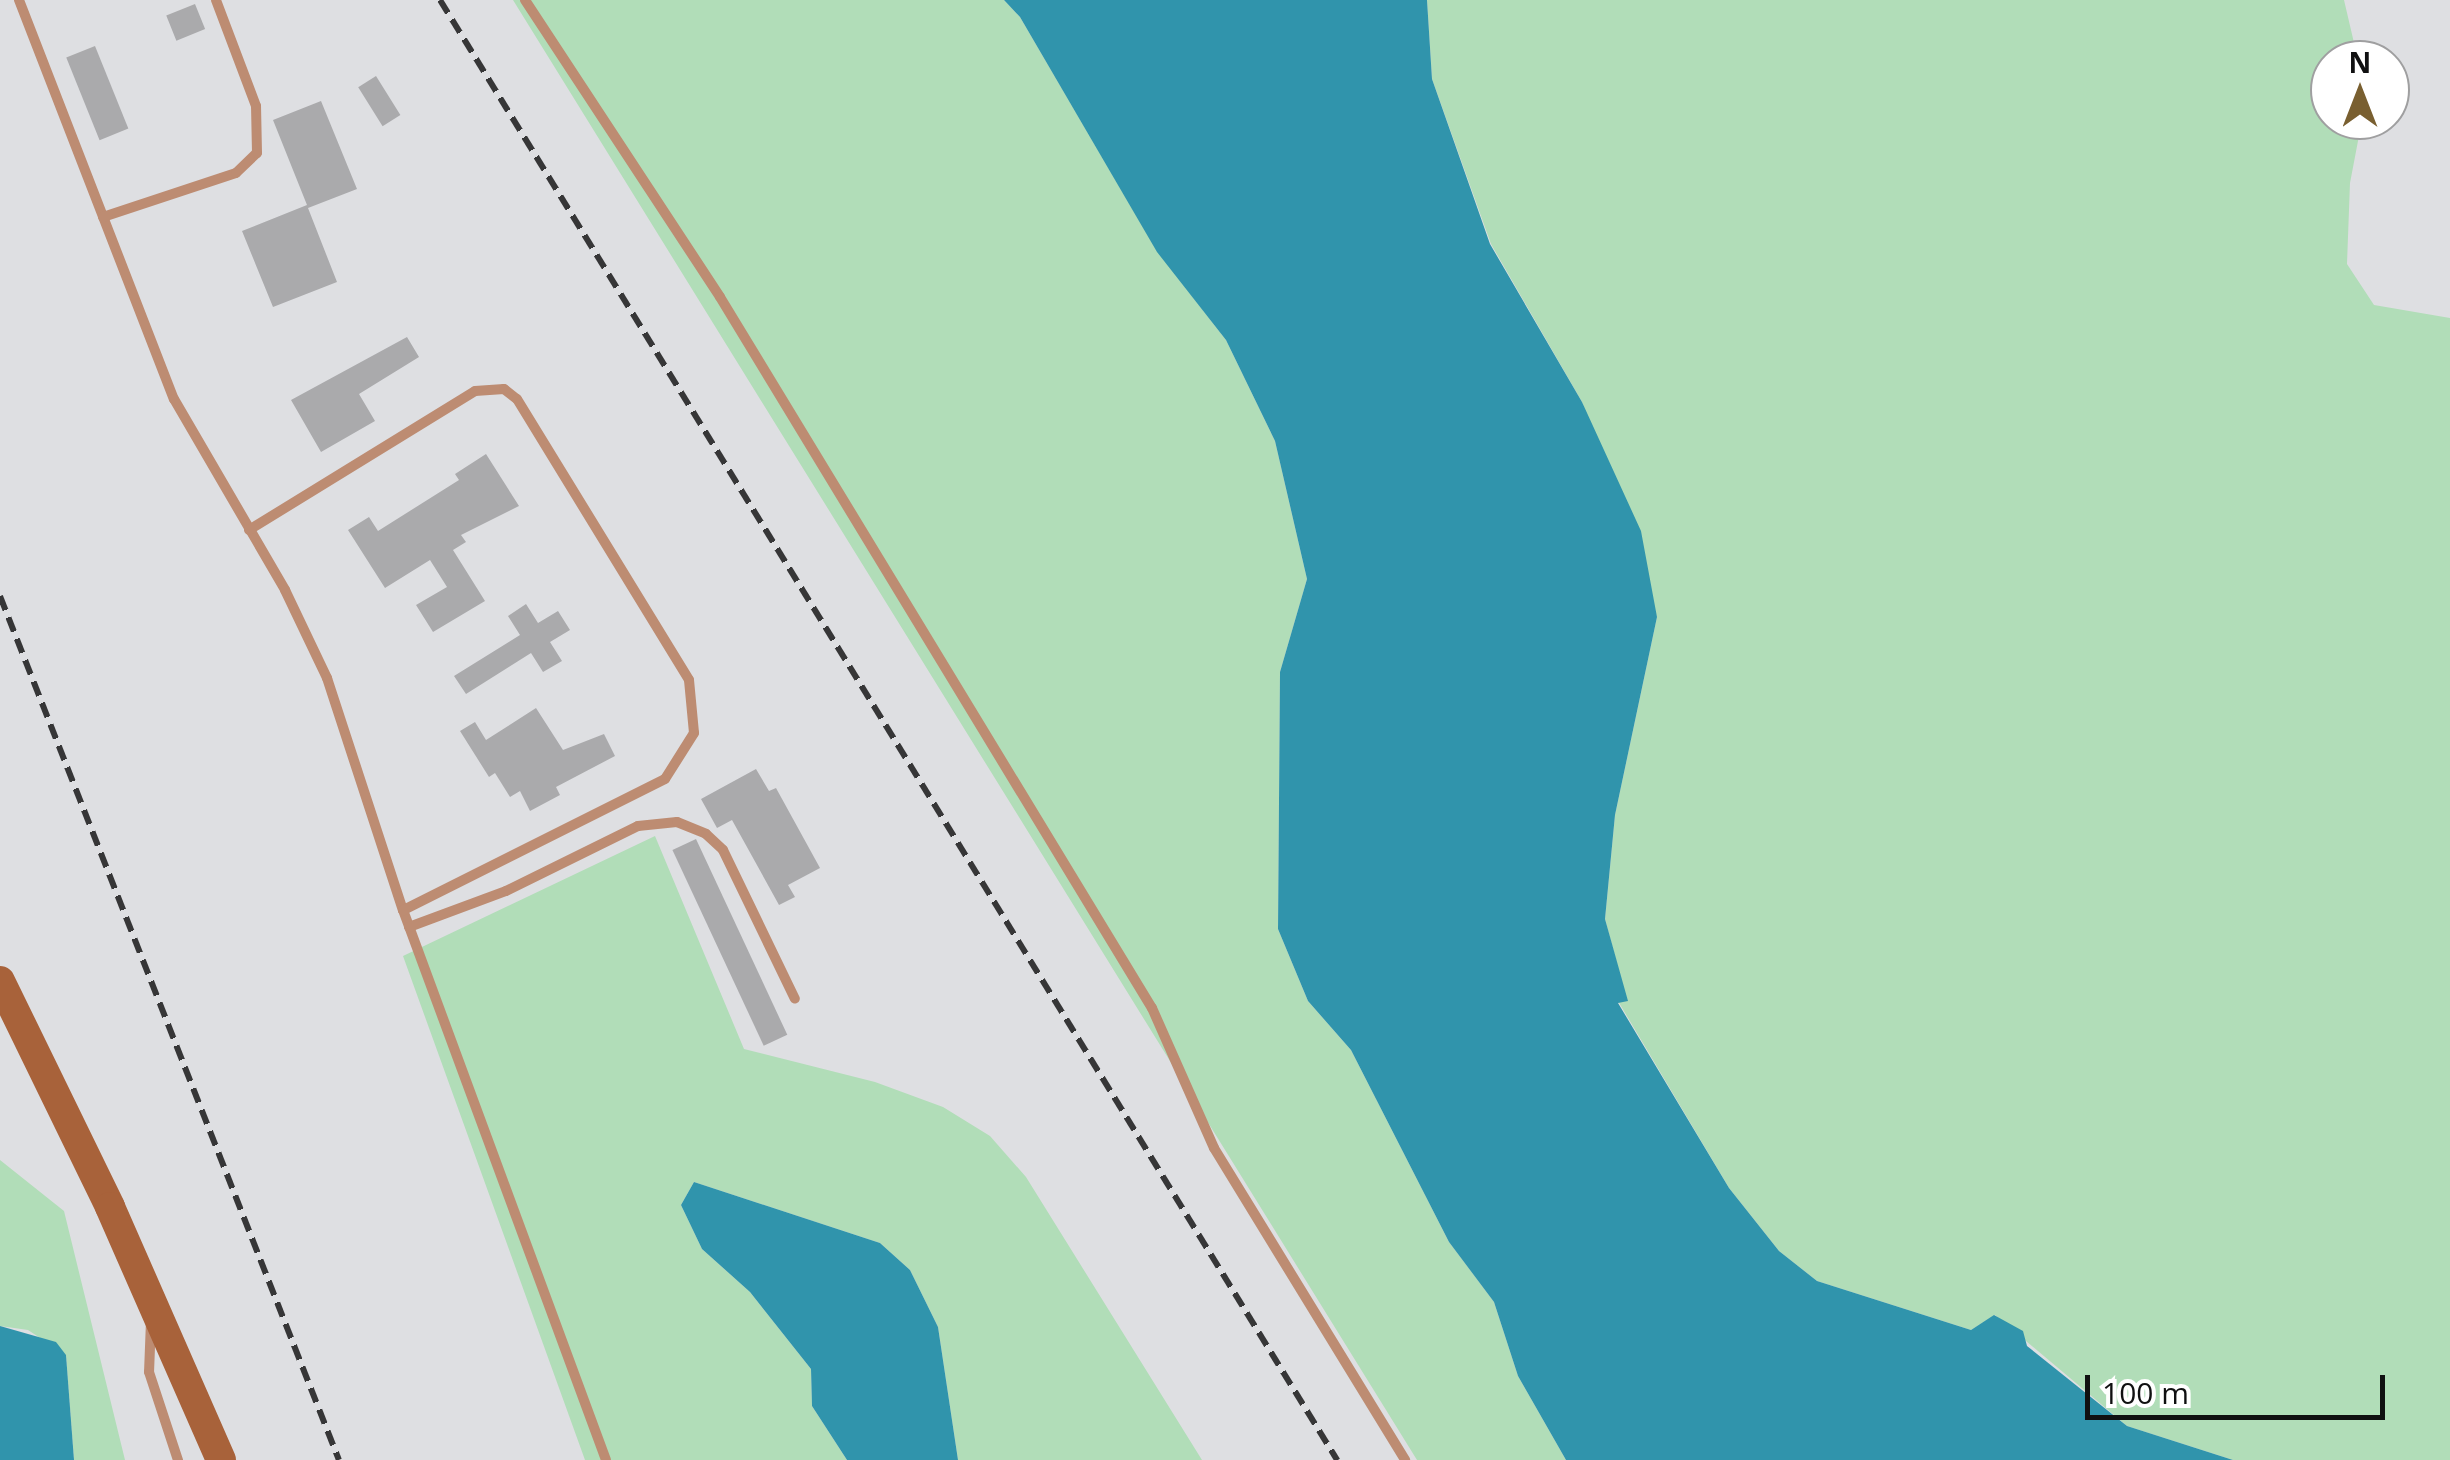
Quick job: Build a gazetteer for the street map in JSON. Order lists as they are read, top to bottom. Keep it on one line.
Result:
{"scale_bar":"100 m","north":"top"}
